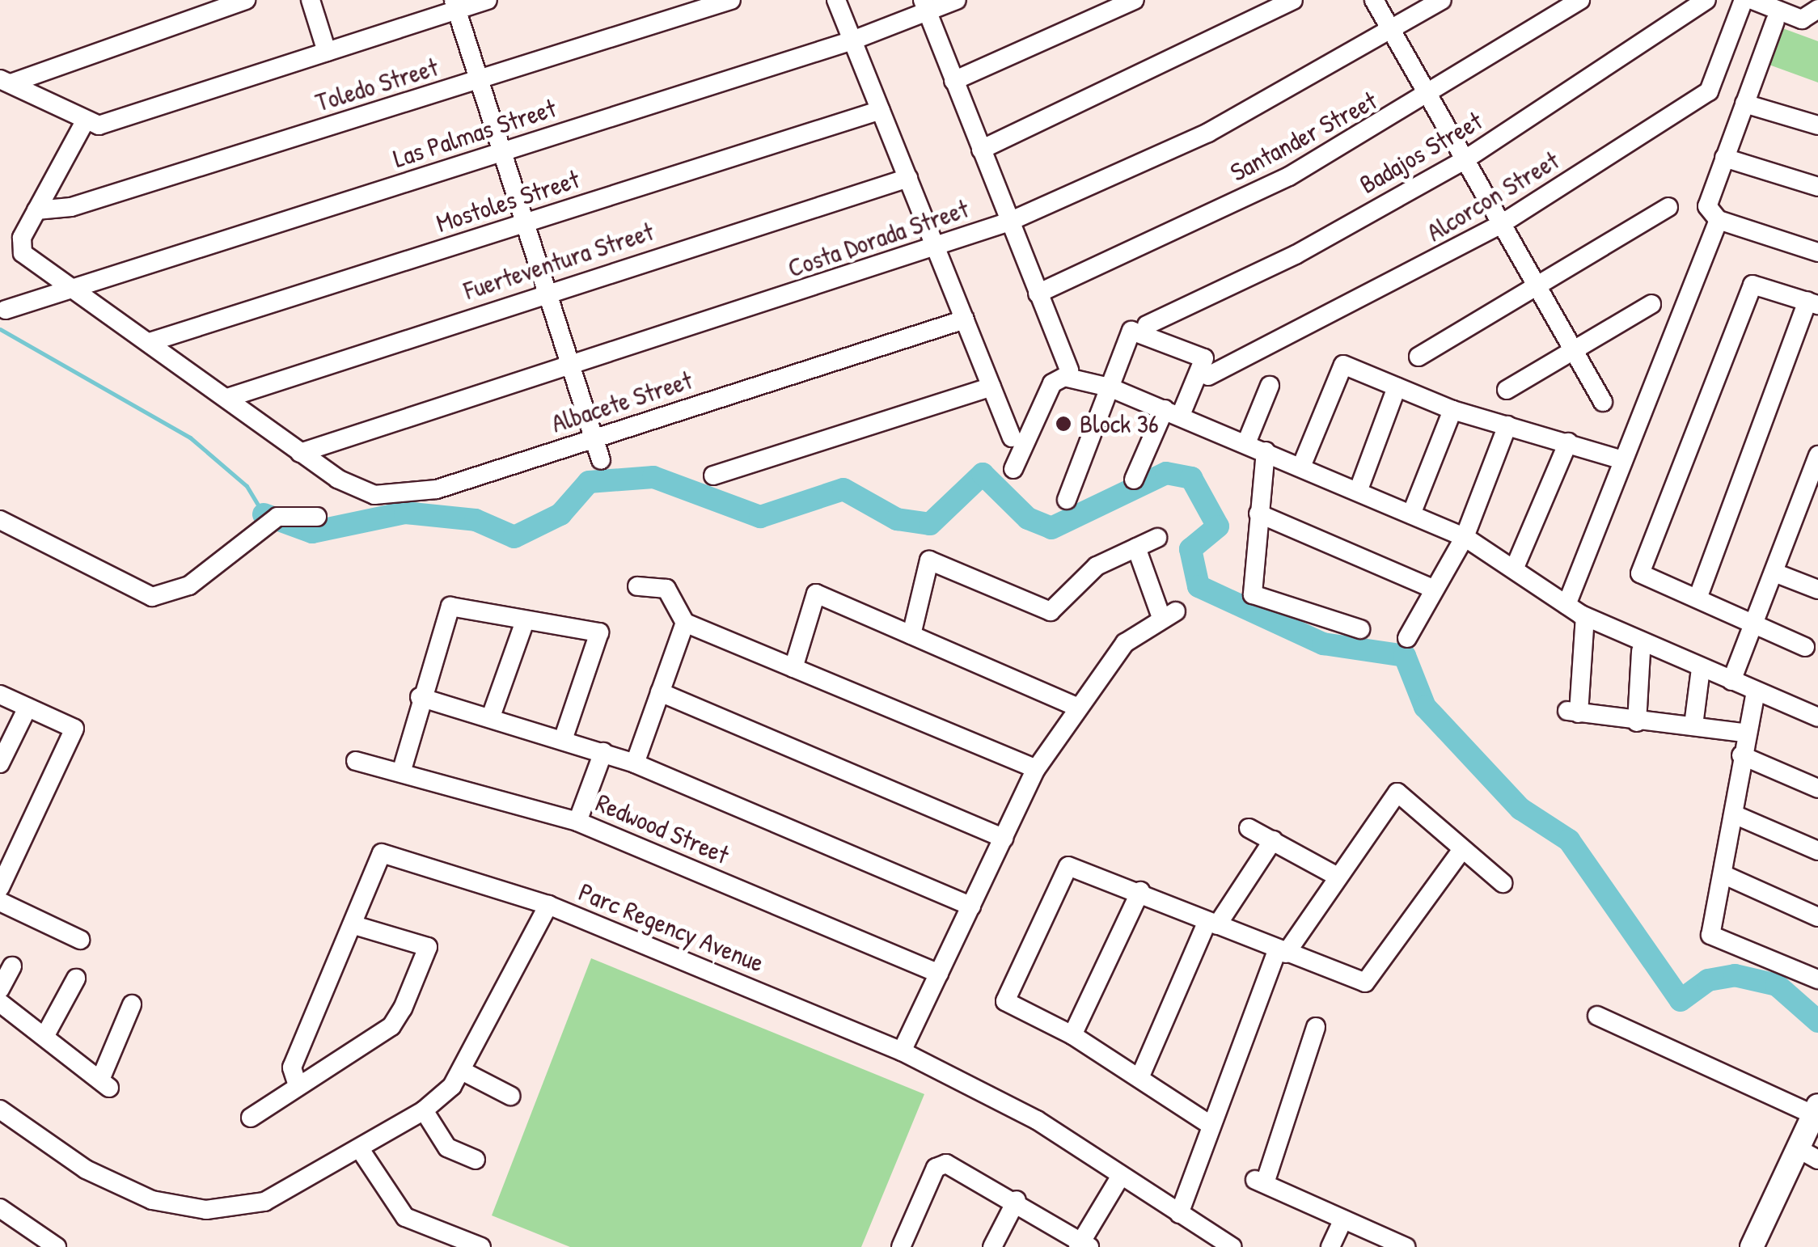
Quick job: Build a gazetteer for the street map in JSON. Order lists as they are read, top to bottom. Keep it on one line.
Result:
{"streets":{"street":["Toledo Street","Las Palmas Street","Santander Street","Badajos Street","Alcorcon Street","Mostoles Street","Costa Dorada Street","Fuerteventura Street","Albacete Street","Redwood Street","Parc Regency Avenue"]},"crossings":[["Toledo Street","Albacete Street"],["Las Palmas Street","Albacete Street"],["Mostoles Street","Albacete Street"],["Costa Dorada Street","Albacete Street"],["Fuerteventura Street","Albacete Street"]],"places":["Block 36"]}
